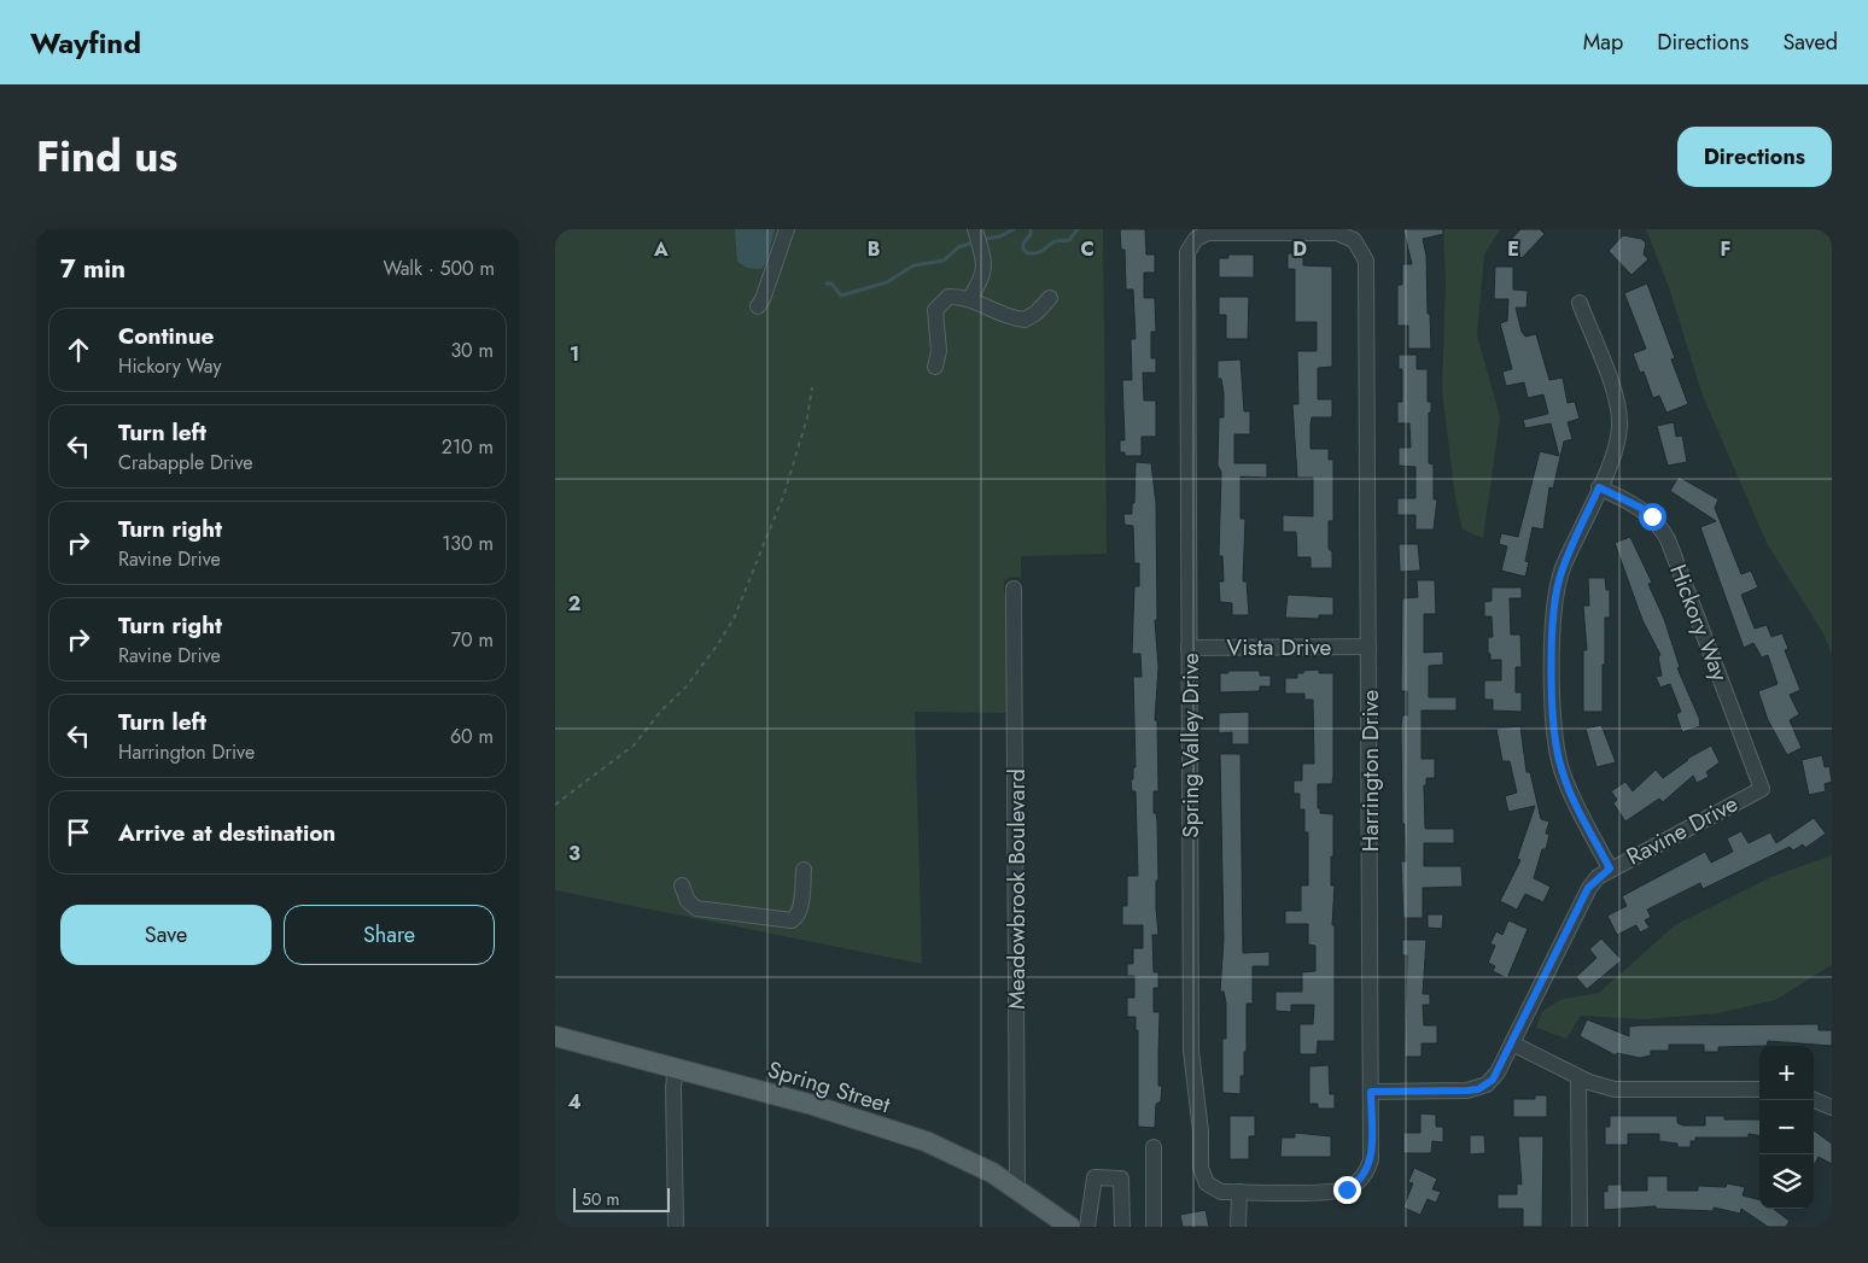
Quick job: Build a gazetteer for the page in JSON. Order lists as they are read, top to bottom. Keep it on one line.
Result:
{"streets":{"main road":["Spring Street"],"street":["Hickory Way","Vista Drive","Spring Valley Drive","Harrington Drive","Ravine Drive","Meadowbrook Boulevard"]},"crossings":[["Hickory Way","Ravine Drive"],["Vista Drive","Spring Valley Drive"],["Vista Drive","Harrington Drive"],["Spring Valley Drive","Harrington Drive"],["Harrington Drive","Ravine Drive"],["Meadowbrook Boulevard","Spring Street"]],"scale_bar":"50 m","page":{"header":"Wayfind","nav":["Map","Directions","Saved"],"title":"Find us","buttons":["Directions",["Save","Share"]],"heading":["7 min","Walk · 500 m"],"list":[["Continue","Hickory Way","30 m"],["Turn left","Crabapple Drive","210 m"],["Turn right","Ravine Drive","130 m"],["Turn right","Ravine Drive","70 m"],["Turn left","Harrington Drive","60 m"],"Arrive at destination"],"map_buttons":["+","−"],"scale":"50 m"},"grid":{"columns":["A","B","C","D","E","F"],"rows":["1","2","3","4"]}}
